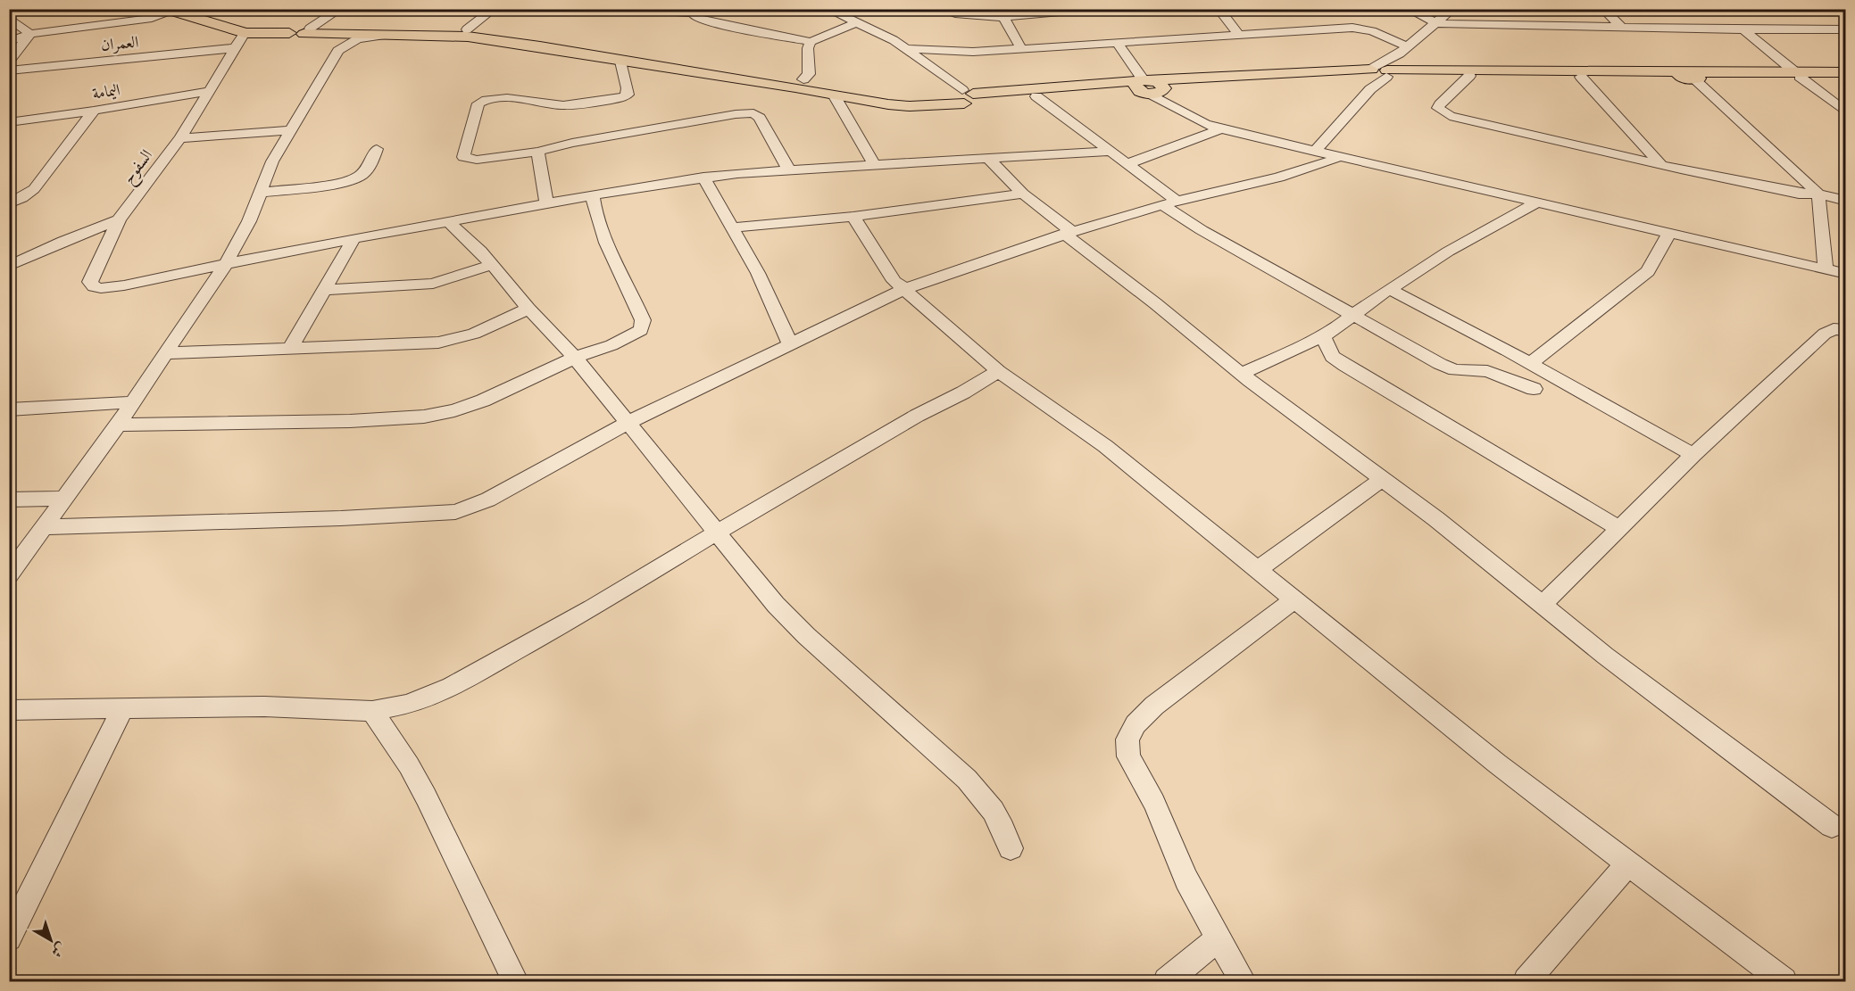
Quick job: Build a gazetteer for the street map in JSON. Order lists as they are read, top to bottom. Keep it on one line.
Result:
{"streets":{"street":["العمران","اليمامة","السفوح"]},"crossings":[["العمران","السفوح"],["اليمامة","السفوح"]],"north":"bottom right"}
